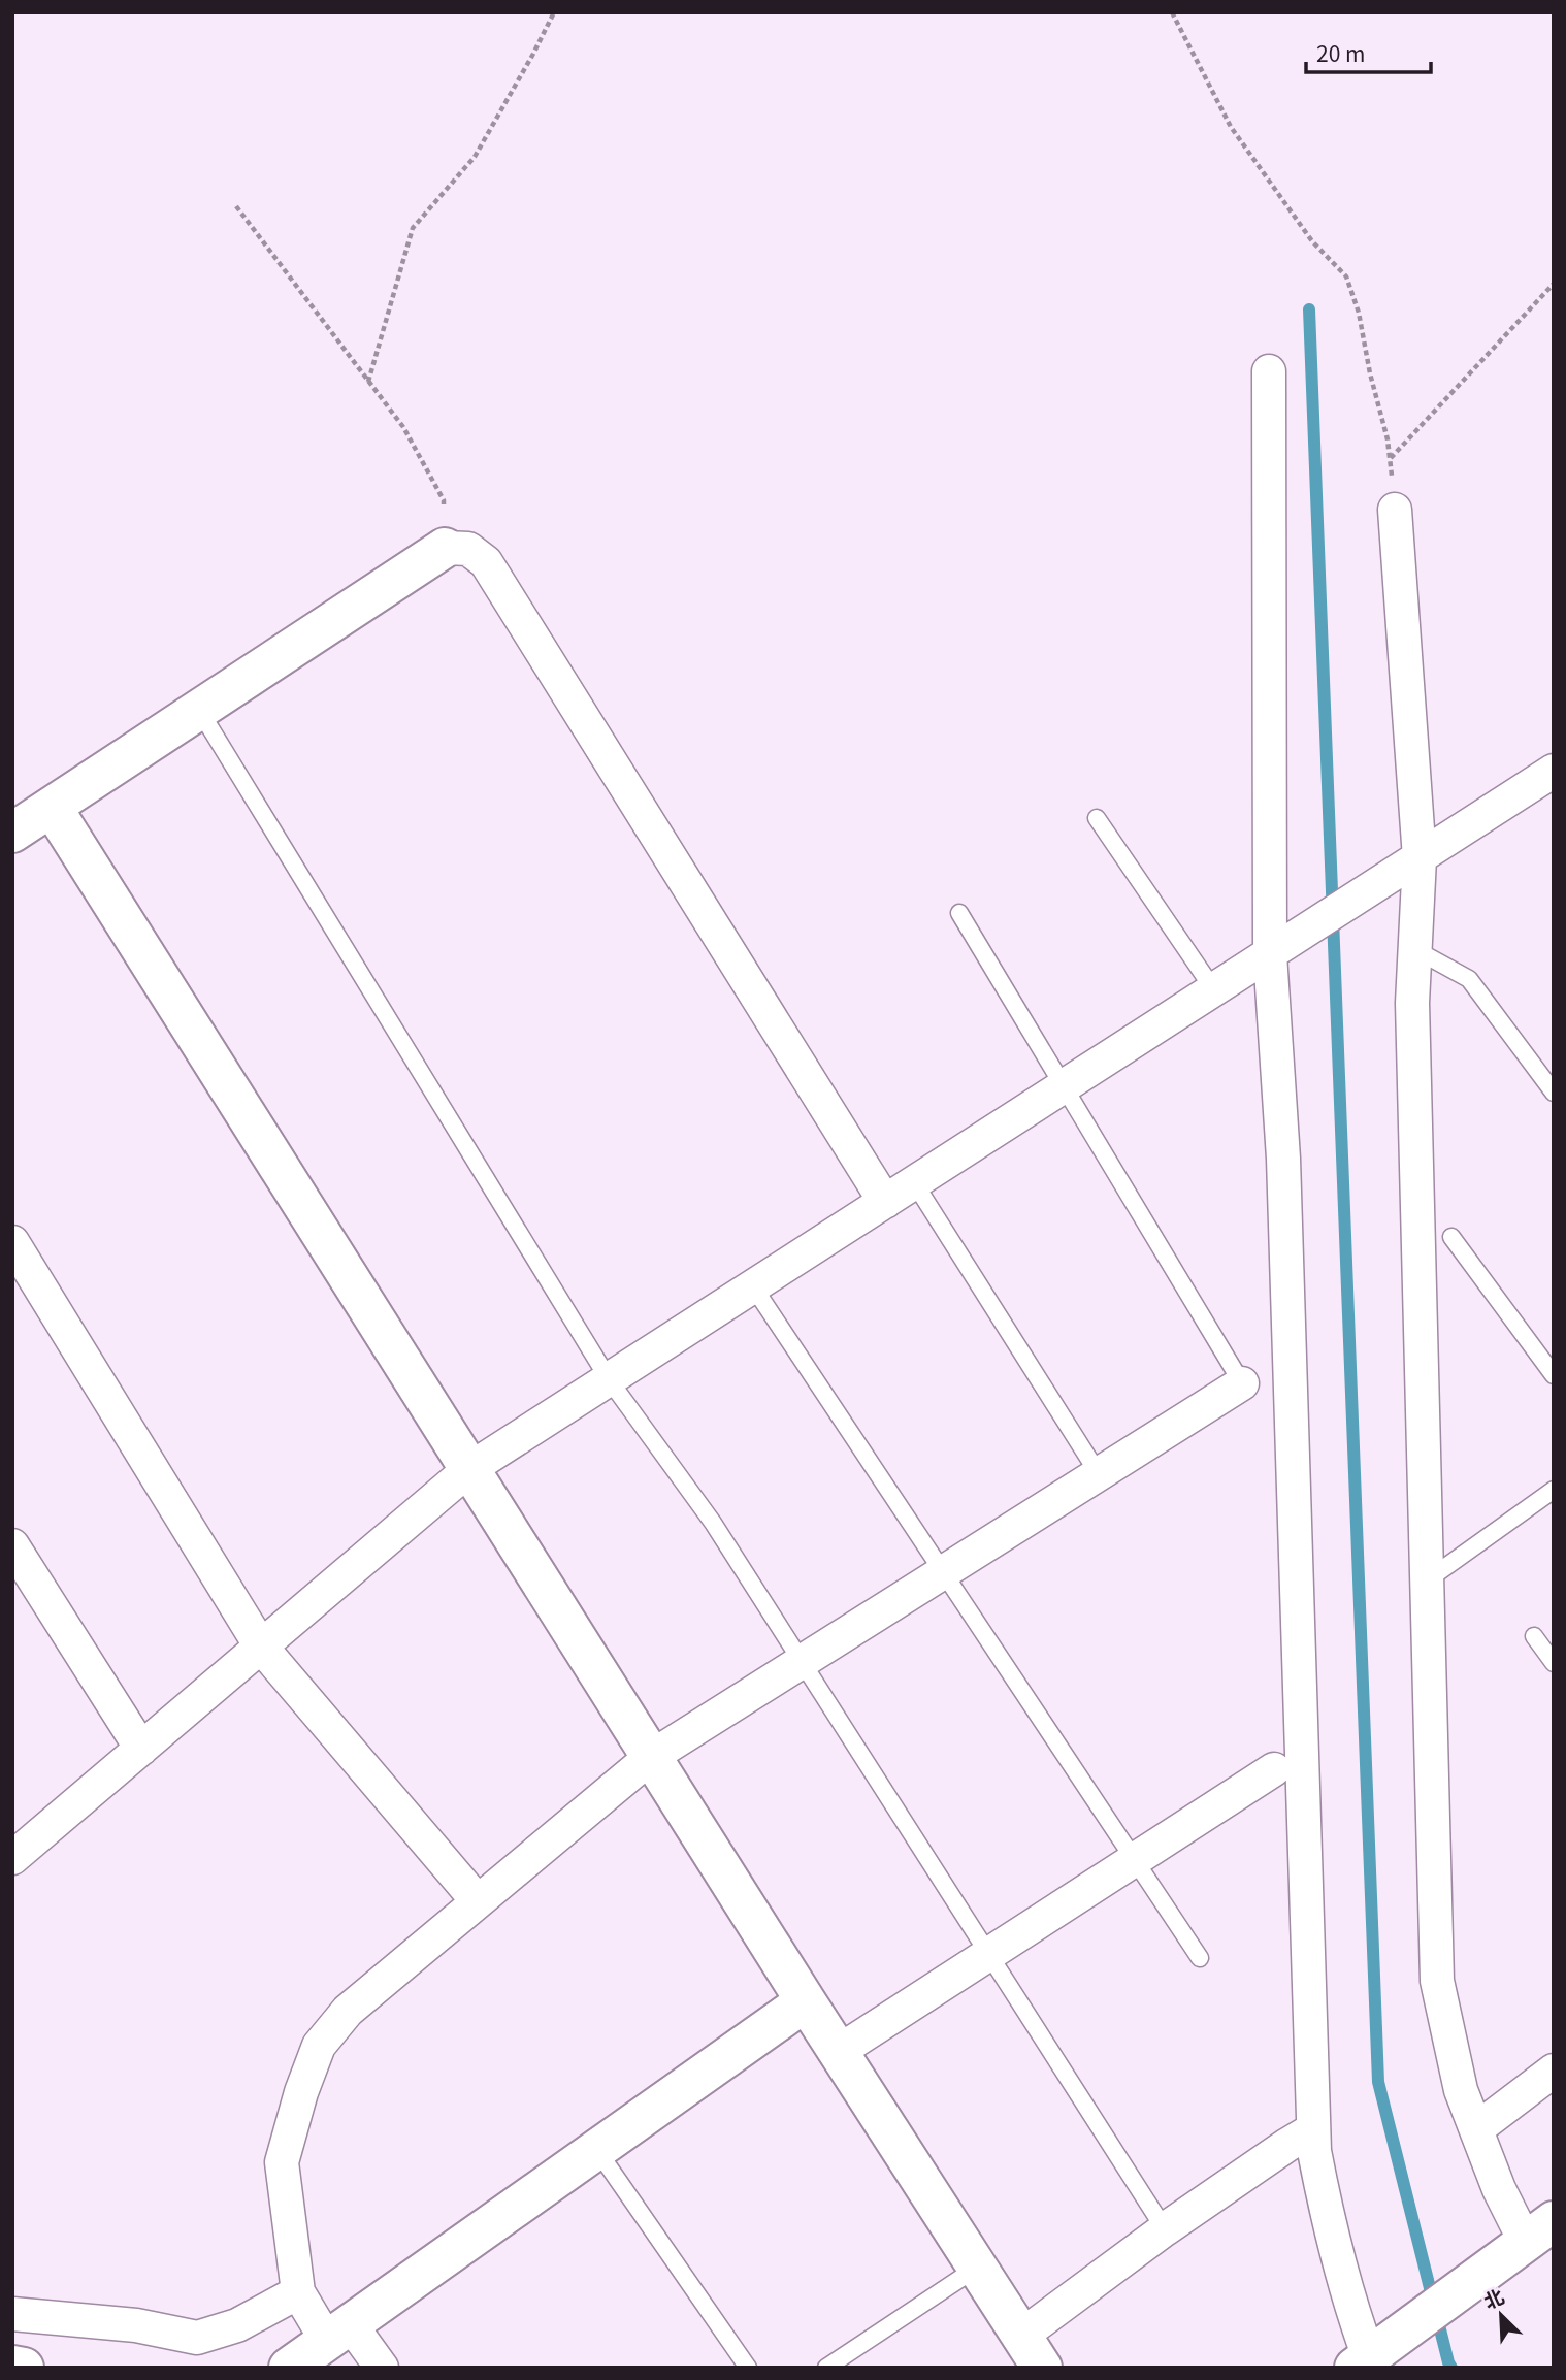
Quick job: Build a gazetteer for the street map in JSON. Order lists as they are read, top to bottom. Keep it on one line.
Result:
{"scale_bar":"20 m","north":"top left"}
